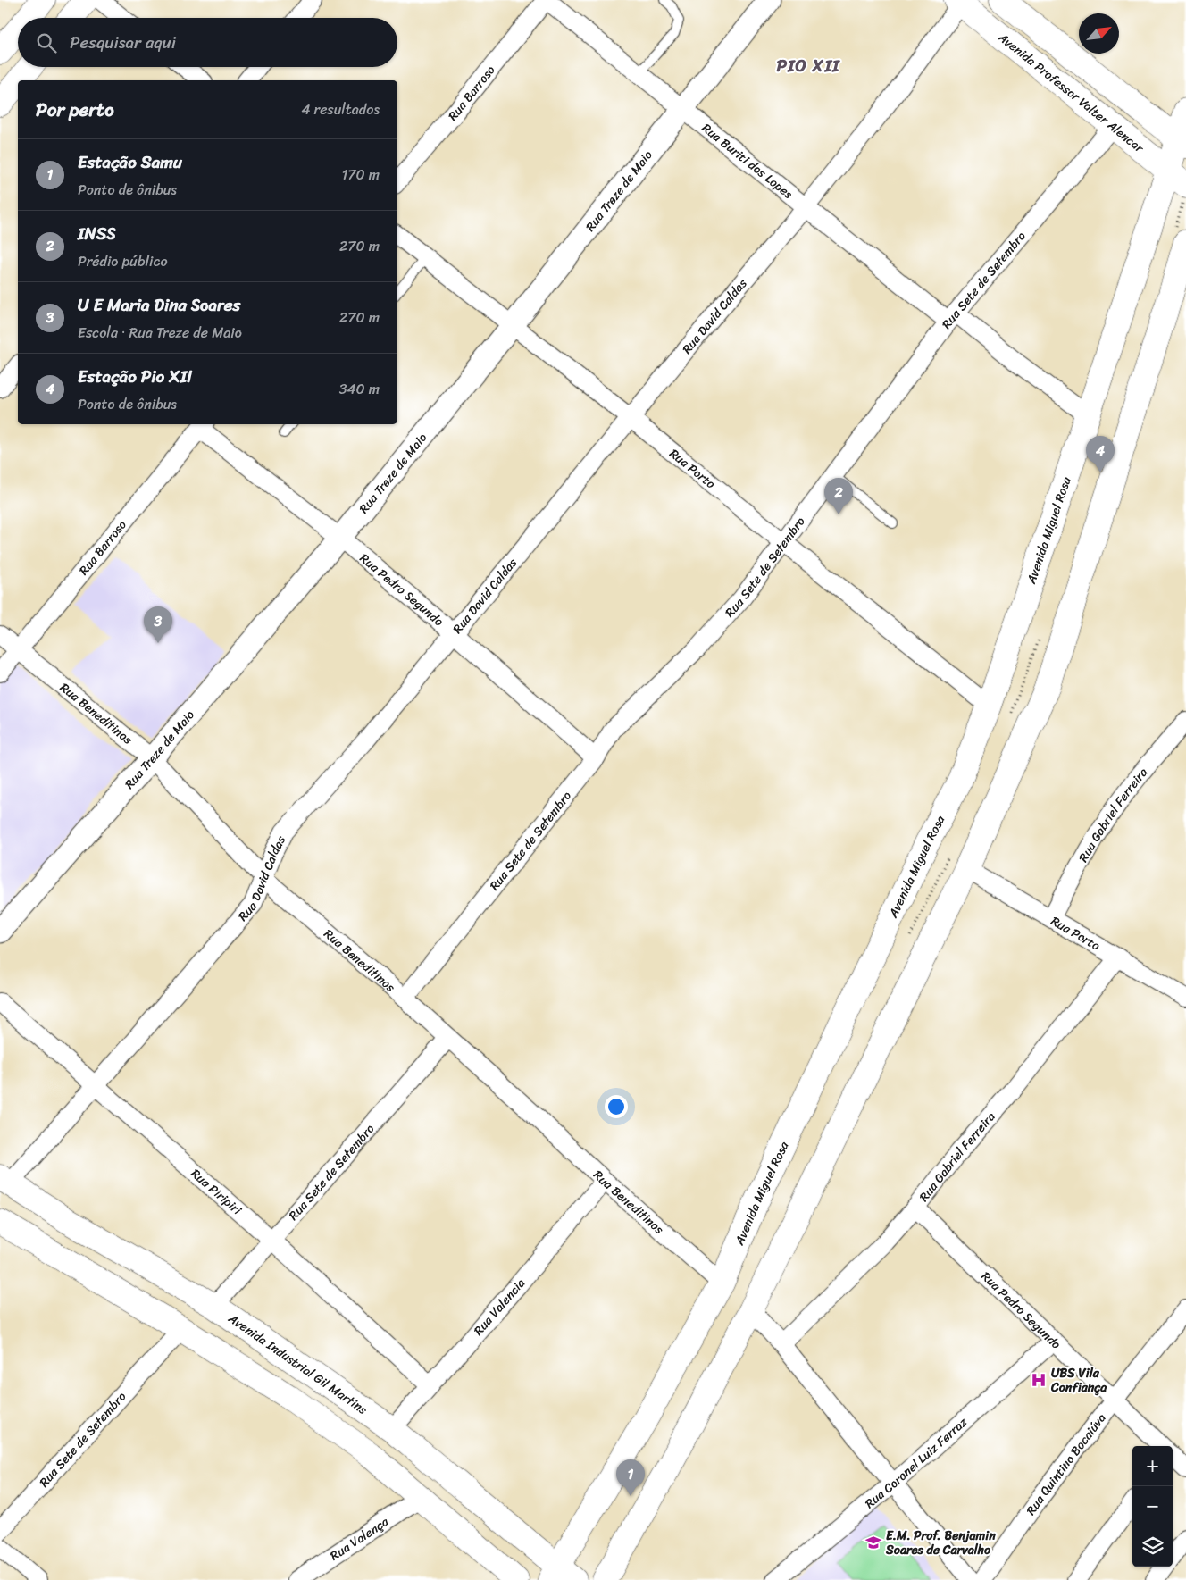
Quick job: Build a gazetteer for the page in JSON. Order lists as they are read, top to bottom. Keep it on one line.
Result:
{"streets":{"main road":["Avenida Professor Valter Alencar","Avenida Miguel Rosa","Avenida Industrial Gil Martins"],"street":["Rua Barroso","Rua Buriti dos Lopes","Rua Treze de Maio","Rua Sete de Setembro","Rua David Caldas","Rua Porto","Rua Pedro Segundo","Rua Beneditinos","Rua Gabriel Ferreira","Rua Piripiri","Rua Valencia","Rua Coronel Luiz Ferraz","Rua Quintino Bocaiúva","Rua Valença"]},"crossings":[["Avenida Professor Valter Alencar","Rua Sete de Setembro"],["Avenida Professor Valter Alencar","Rua David Caldas"],["Avenida Professor Valter Alencar","Avenida Miguel Rosa"],["Rua Barroso","Rua Buriti dos Lopes"],["Rua Barroso","Rua Pedro Segundo"],["Rua Barroso","Rua Beneditinos"],["Rua Buriti dos Lopes","Rua Treze de Maio"],["Rua Buriti dos Lopes","Rua Sete de Setembro"],["Rua Buriti dos Lopes","Rua David Caldas"],["Rua Buriti dos Lopes","Avenida Miguel Rosa"],["Rua Treze de Maio","Rua Porto"],["Rua Treze de Maio","Rua Pedro Segundo"],["Rua Treze de Maio","Rua Beneditinos"],["Rua Sete de Setembro","Rua Porto"],["Rua Sete de Setembro","Rua Pedro Segundo"],["Rua Sete de Setembro","Rua Beneditinos"],["Rua Sete de Setembro","Rua Piripiri"],["Rua Sete de Setembro","Avenida Industrial Gil Martins"],["Rua David Caldas","Rua Porto"],["Rua David Caldas","Rua Pedro Segundo"],["Rua David Caldas","Rua Beneditinos"],["Rua David Caldas","Rua Piripiri"],["Rua David Caldas","Avenida Industrial Gil Martins"],["Rua Porto","Avenida Miguel Rosa"],["Rua Porto","Rua Gabriel Ferreira"],["Avenida Miguel Rosa","Rua Beneditinos"],["Avenida Miguel Rosa","Avenida Industrial Gil Martins"],["Rua Pedro Segundo","Rua Gabriel Ferreira"],["Rua Pedro Segundo","Rua Coronel Luiz Ferraz"],["Rua Pedro Segundo","Rua Quintino Bocaiúva"],["Rua Beneditinos","Rua Valencia"],["Rua Piripiri","Rua Valencia"],["Rua Valencia","Avenida Industrial Gil Martins"]],"districts":["PIO XII"],"places":{"hospital":["UBS Vila Confiança"],"school or university":["E.M. Prof. Benjamin Soares de Carvalho"]},"north":"top right","page":{"search":"Pesquisar aqui","heading":["Por perto","4 resultados"],"list":[{"mark":"1","name":"Estação Samu","note":"Ponto de ônibus","value":"170 m"},{"mark":"2","name":"INSS","note":"Prédio público","value":"270 m"},{"mark":"3","name":"U E Maria Dina Soares","note":"Escola · Rua Treze de Maio","value":"270 m"},{"mark":"4","name":"Estação Pio XII","note":"Ponto de ônibus","value":"340 m"}],"pins":["4","2","3","1"],"map_buttons":["+","−"]}}
